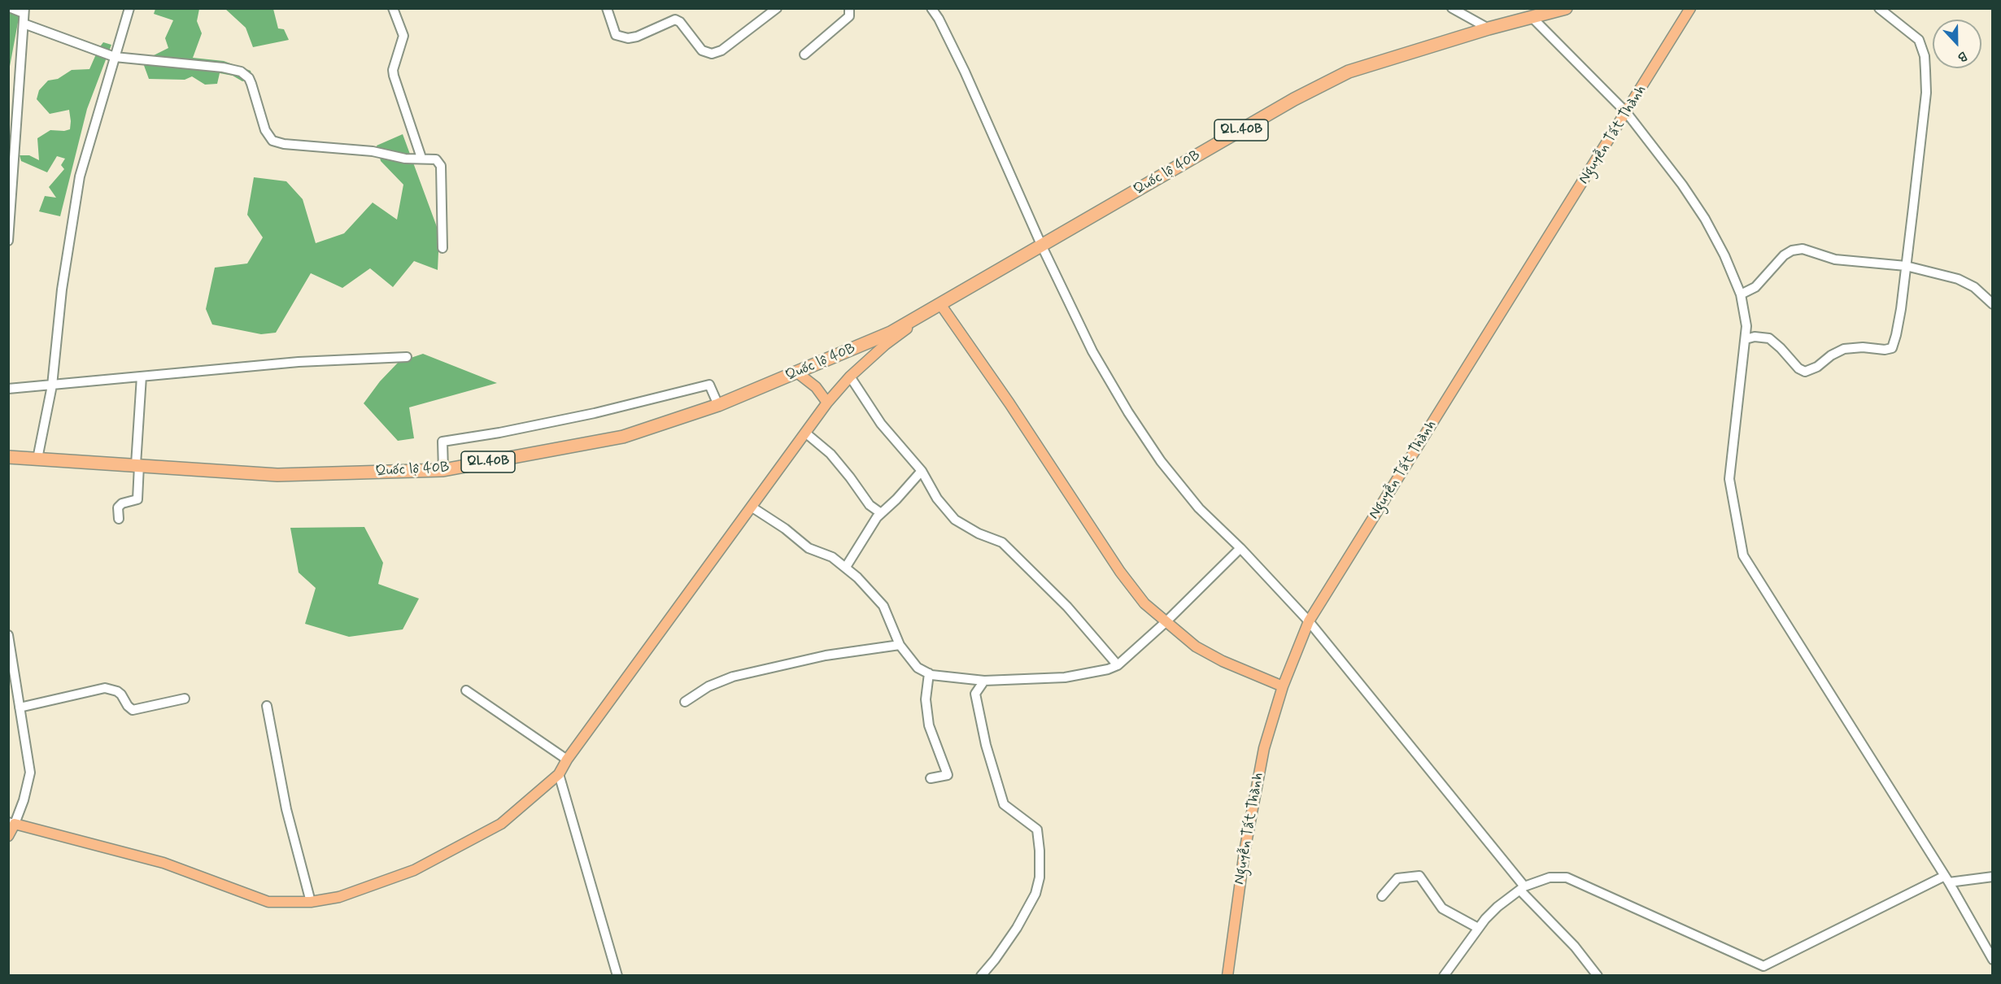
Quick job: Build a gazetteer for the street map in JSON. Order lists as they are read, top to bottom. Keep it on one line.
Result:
{"streets":{"highway":["QL.40B","Quốc lộ 40B"],"main road":["Nguyễn Tất Thành"]},"north":"bottom"}
